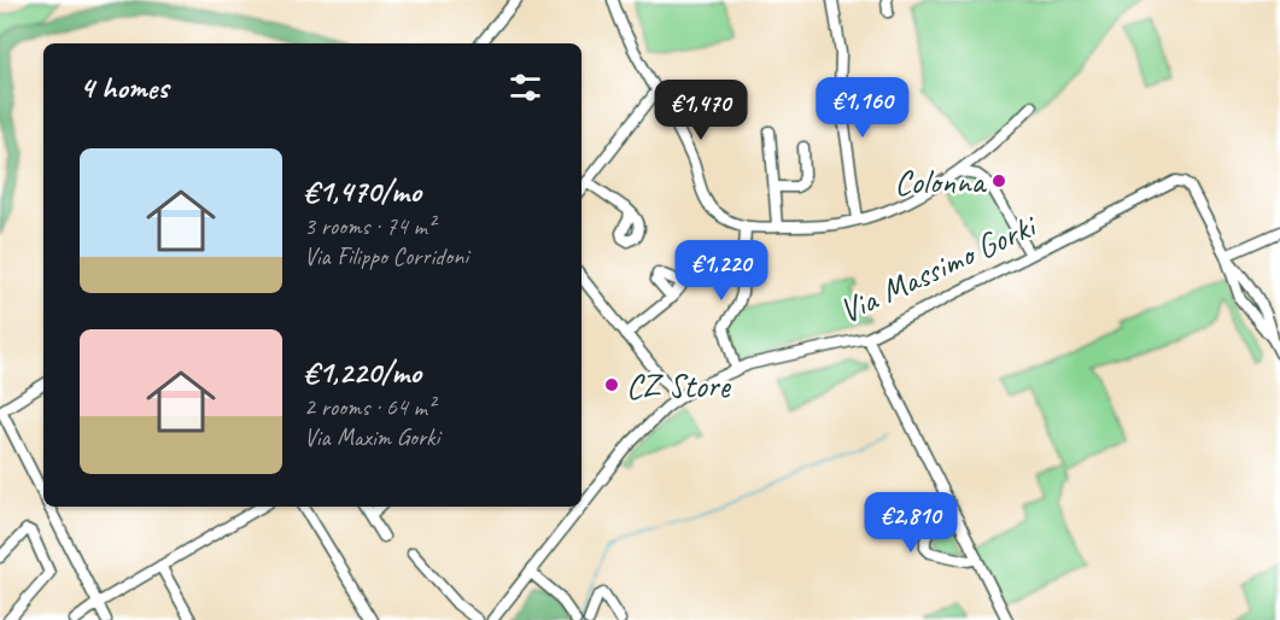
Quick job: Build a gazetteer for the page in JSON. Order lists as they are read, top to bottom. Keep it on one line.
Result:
{"streets":{"street":["Via Massimo Gorki"]},"places":["Colonna","CZ Store"],"page":{"heading":"4 homes","price":["€1,160","€1,470","€1,220","€2,810"],"list":[{"name":"€1,470/mo","note":"3 rooms · 74 m² · Via Filippo Corridoni"},{"name":"€1,220/mo","note":"2 rooms · 64 m² · Via Maxim Gorki"}]}}
